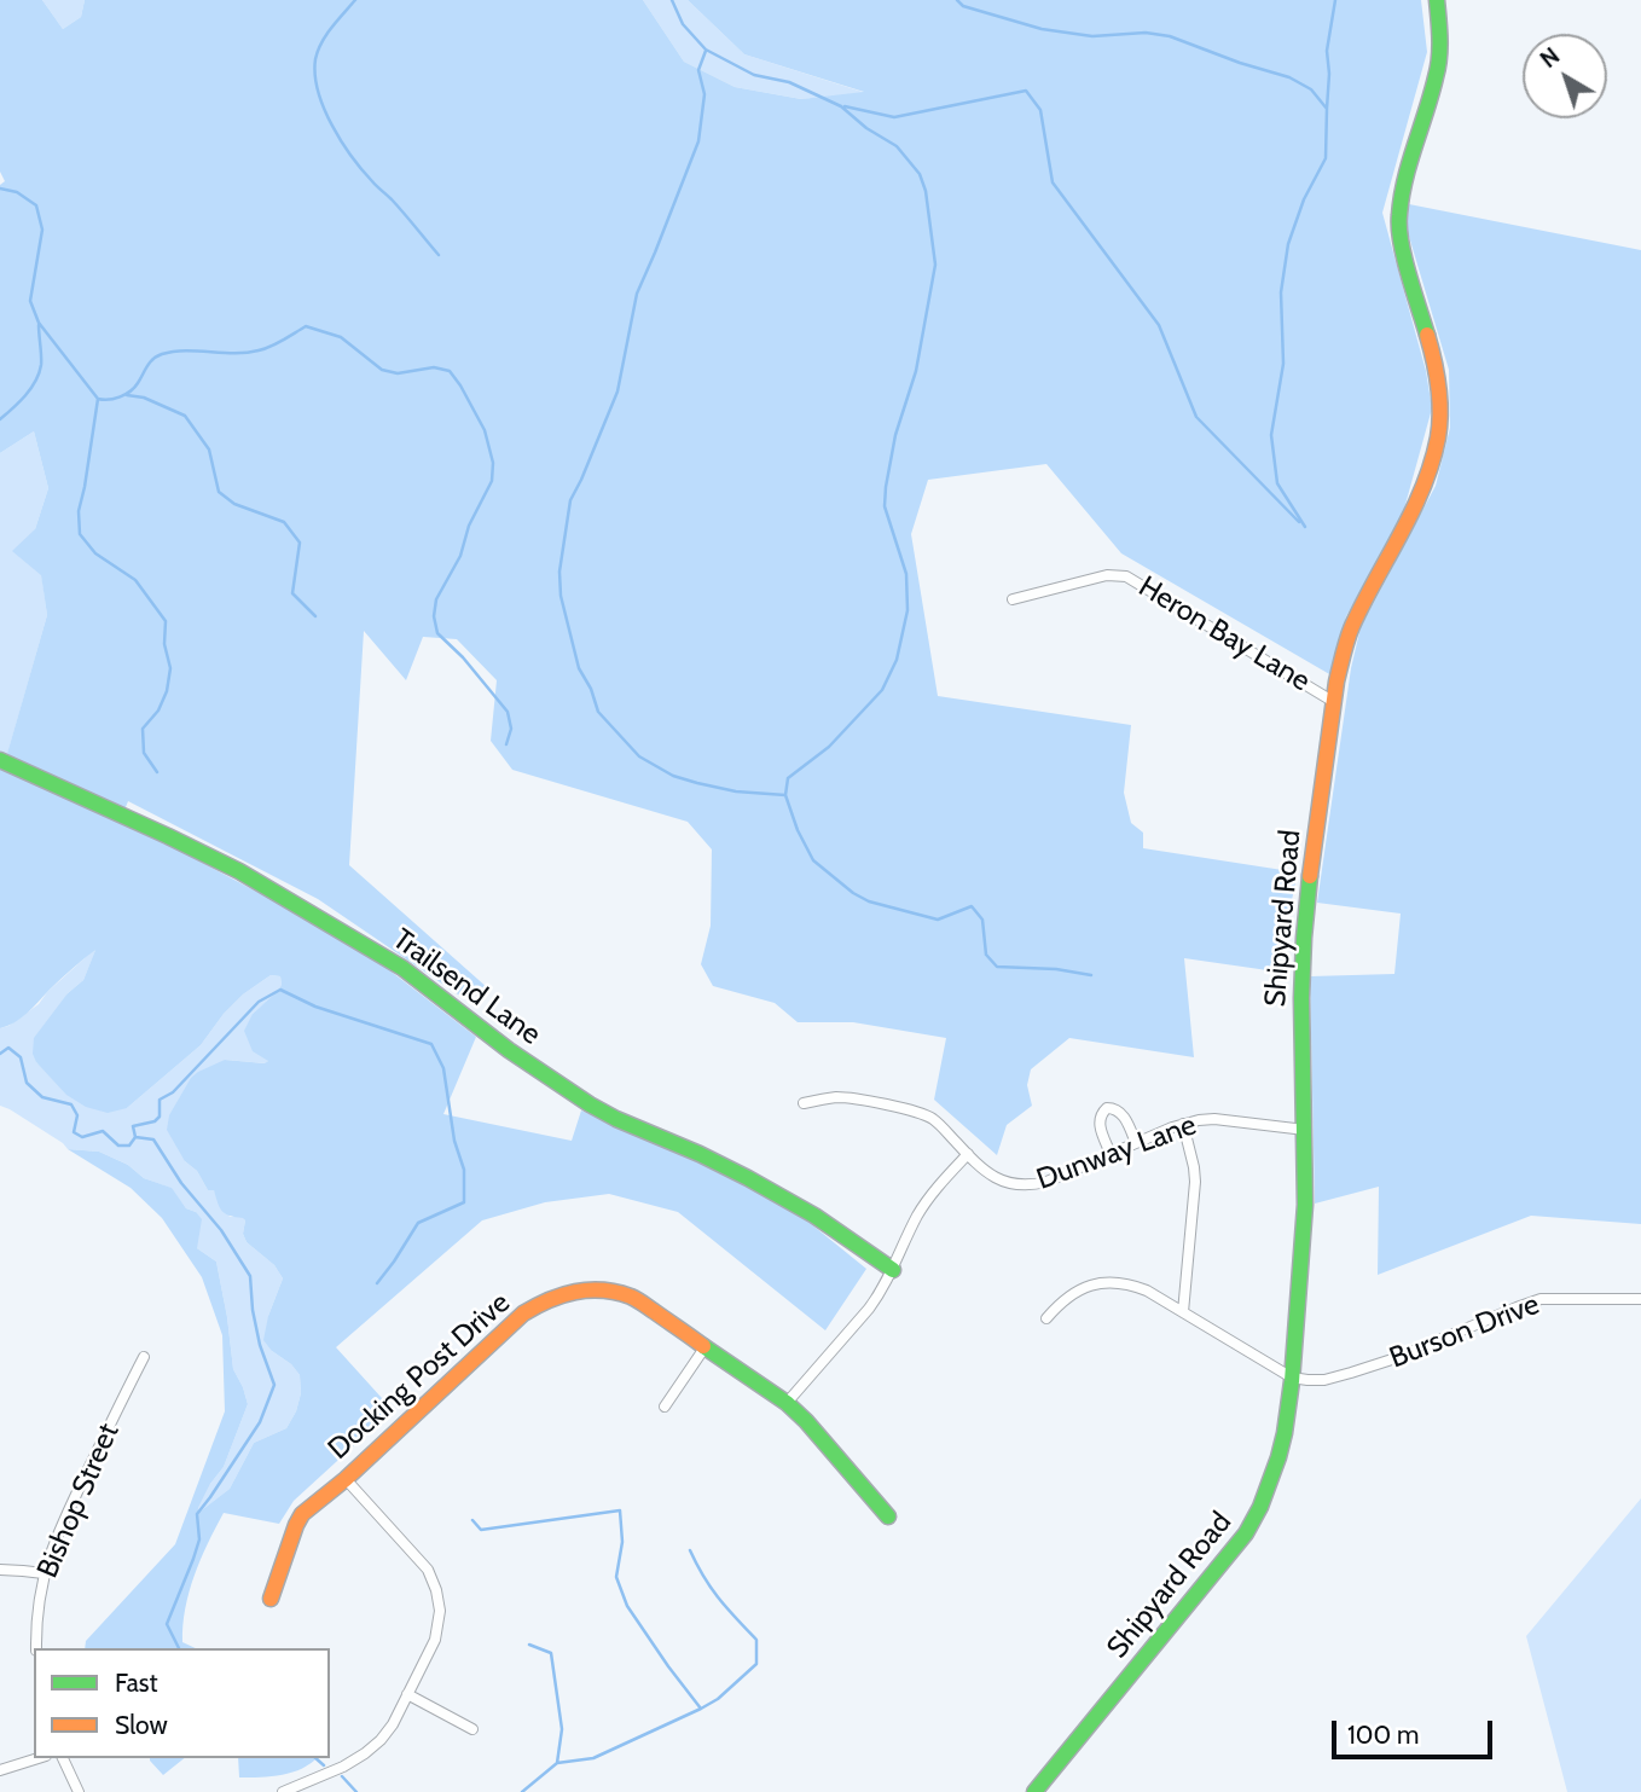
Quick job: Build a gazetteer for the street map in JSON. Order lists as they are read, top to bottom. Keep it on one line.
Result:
{"streets":{"street":["Heron Bay Lane","Shipyard Road","Trailsend Lane","Dunway Lane","Burson Drive","Docking Post Drive","Bishop Street"]},"crossings":[["Heron Bay Lane","Shipyard Road"],["Shipyard Road","Dunway Lane"],["Shipyard Road","Burson Drive"]],"legend":["Fast","Slow"],"scale_bar":"100 m","north":"top left"}
